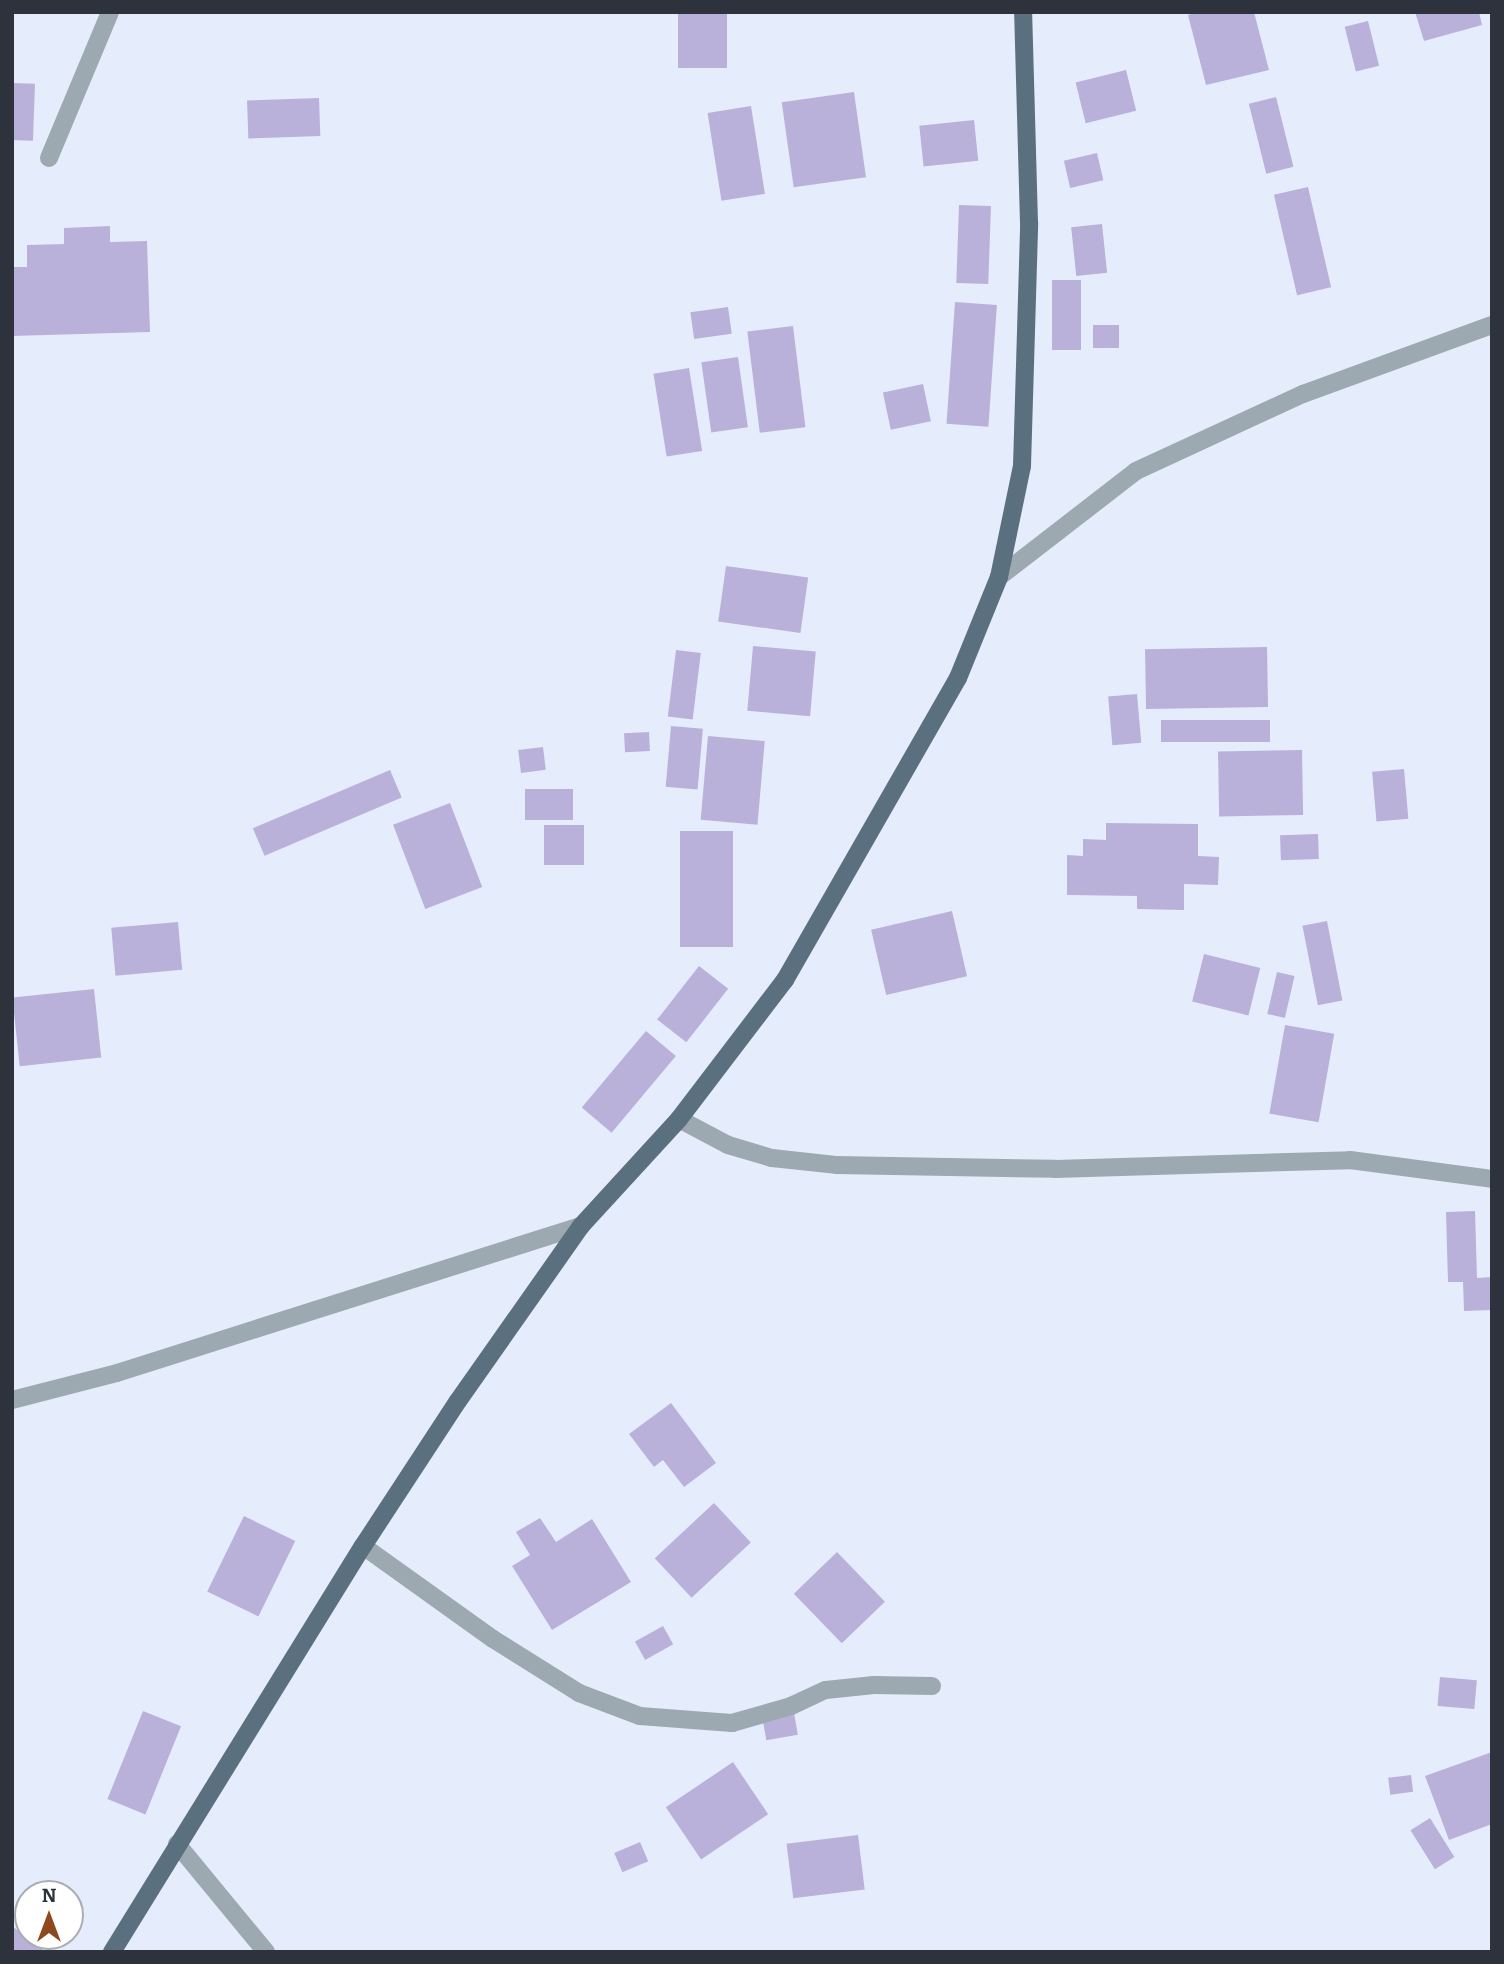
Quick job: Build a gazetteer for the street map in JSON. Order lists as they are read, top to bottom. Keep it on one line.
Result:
{"north":"top"}
